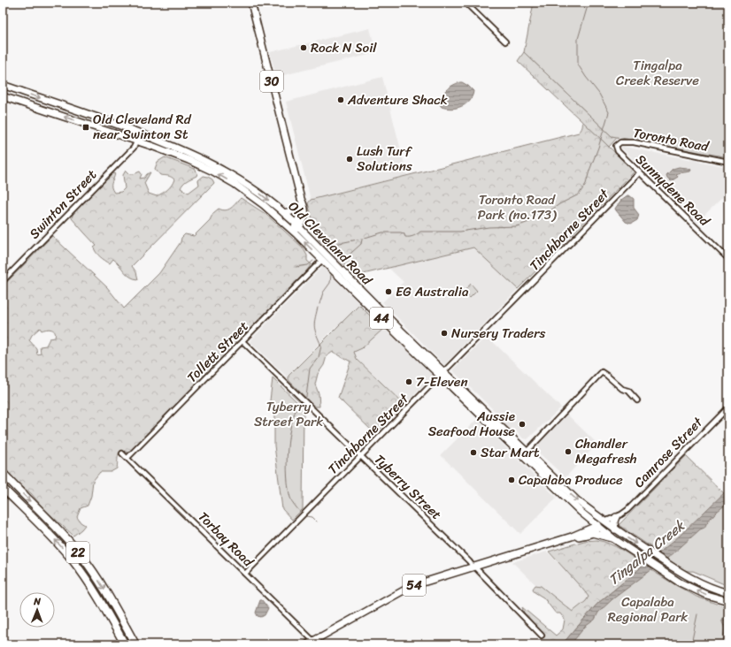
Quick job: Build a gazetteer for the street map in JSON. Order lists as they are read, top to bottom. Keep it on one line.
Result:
{"streets":{"highway":["22"],"main road":["30","Old Cleveland Road","44","54"],"street":["Toronto Road","Sunnydene Road","Swinton Street","Tinchborne Street","Tollett Street","Camrose Street","Tyberry Street","Torbay Road"]},"crossings":[["30","44"],["Toronto Road","Sunnydene Road"],["Sunnydene Road","Tinchborne Street"],["Swinton Street","Old Cleveland Road"],["Tinchborne Street","Old Cleveland Road"],["Tinchborne Street","Tyberry Street"],["Tinchborne Street","Torbay Road"],["Old Cleveland Road","44"],["Old Cleveland Road","Tollett Street"],["Old Cleveland Road","Camrose Street"],["Old Cleveland Road","54"],["Tollett Street","Tyberry Street"],["Tollett Street","Torbay Road"],["Camrose Street","54"],["Tyberry Street","54"],["Torbay Road","54"]],"water":["Tingalpa Creek"],"parks":["Tingalpa Creek Reserve","Toronto Road Park (no.173)","Tyberry Street Park","Capalaba Regional Park"],"places":{"other":["Rock N Soil","Adventure Shack","Lush Turf Solutions","EG Australia","Nursery Traders","7-Eleven","Aussie Seafood House","Chandler Megafresh","Star Mart","Capalaba Produce"],"transit":["Old Cleveland Rd near Swinton St"]},"north":"top"}
